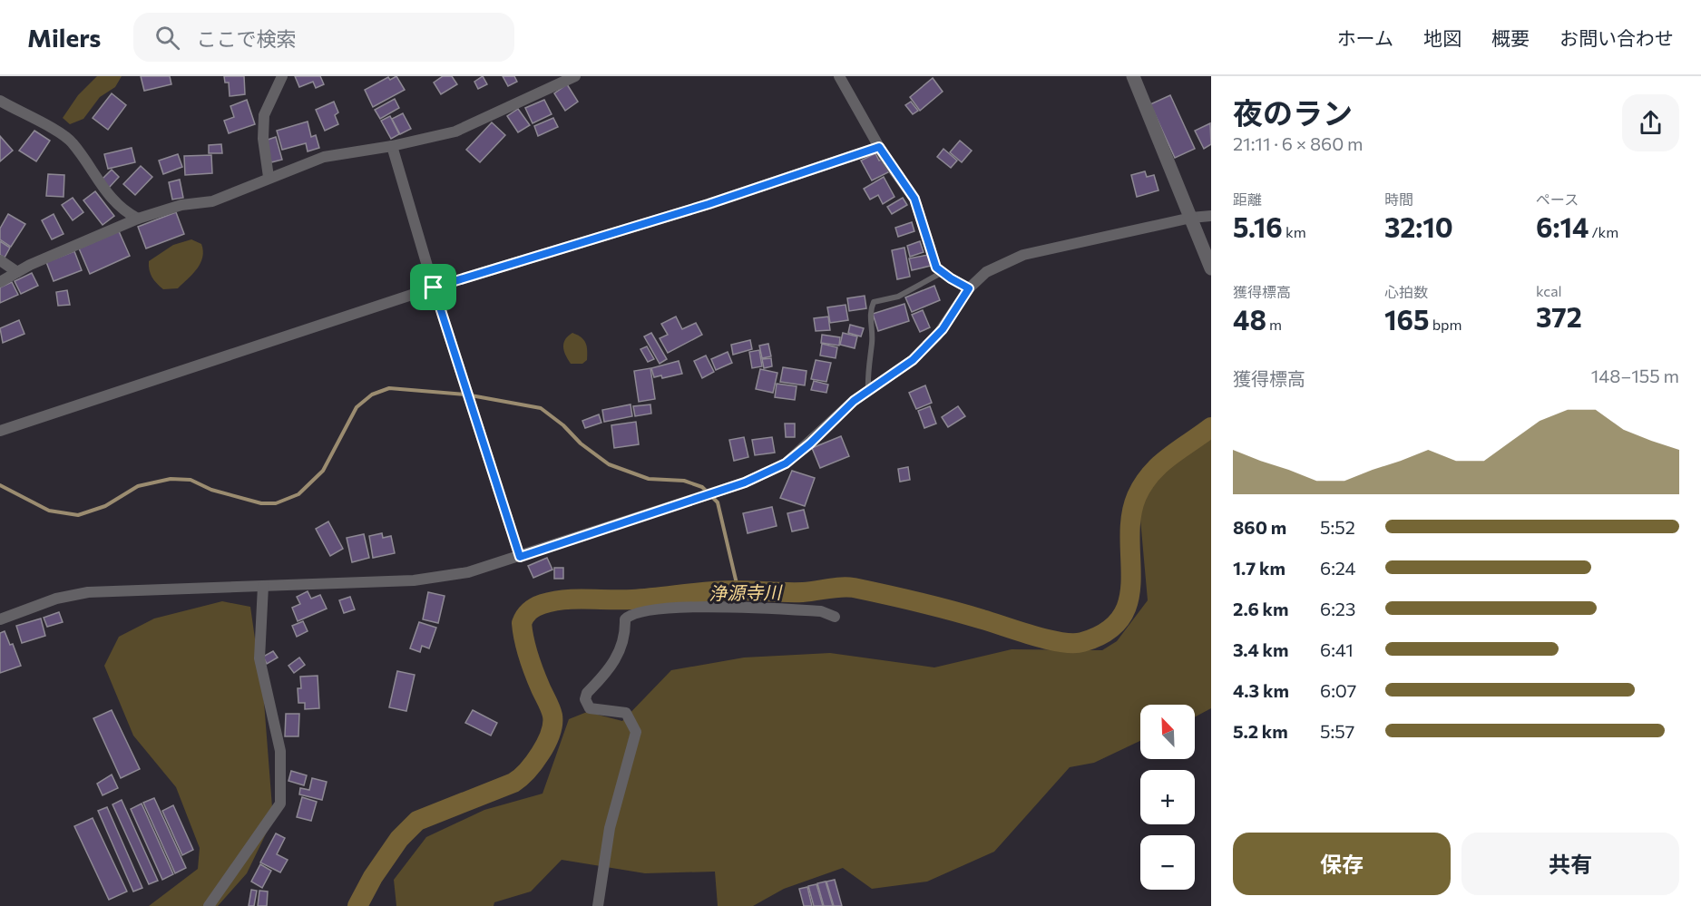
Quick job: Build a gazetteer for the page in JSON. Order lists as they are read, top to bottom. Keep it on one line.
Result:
{"water":["浄源寺川"],"north":"top left","page":{"header":"Milers","search":"ここで検索","nav":["ホーム","地図","概要","お問い合わせ"],"heading":["夜のラン","21:11 · 6 × 860 m"],"stats":[["距離","5.16 km"],["時間","32:10"],["ペース","6:14 /km"],["獲得標高","48 m"],["心拍数","165 bpm"],["kcal","372"]],"chart":["獲得標高","148–155 m"],"list":[{"name":"860 m","note":"5:52"},{"name":"1.7 km","note":"6:24"},{"name":"2.6 km","note":"6:23"},{"name":"3.4 km","note":"6:41"},{"name":"4.3 km","note":"6:07"},{"name":"5.2 km","note":"5:57"}],"map_buttons":["+","−"],"buttons":["保存","共有"]}}
